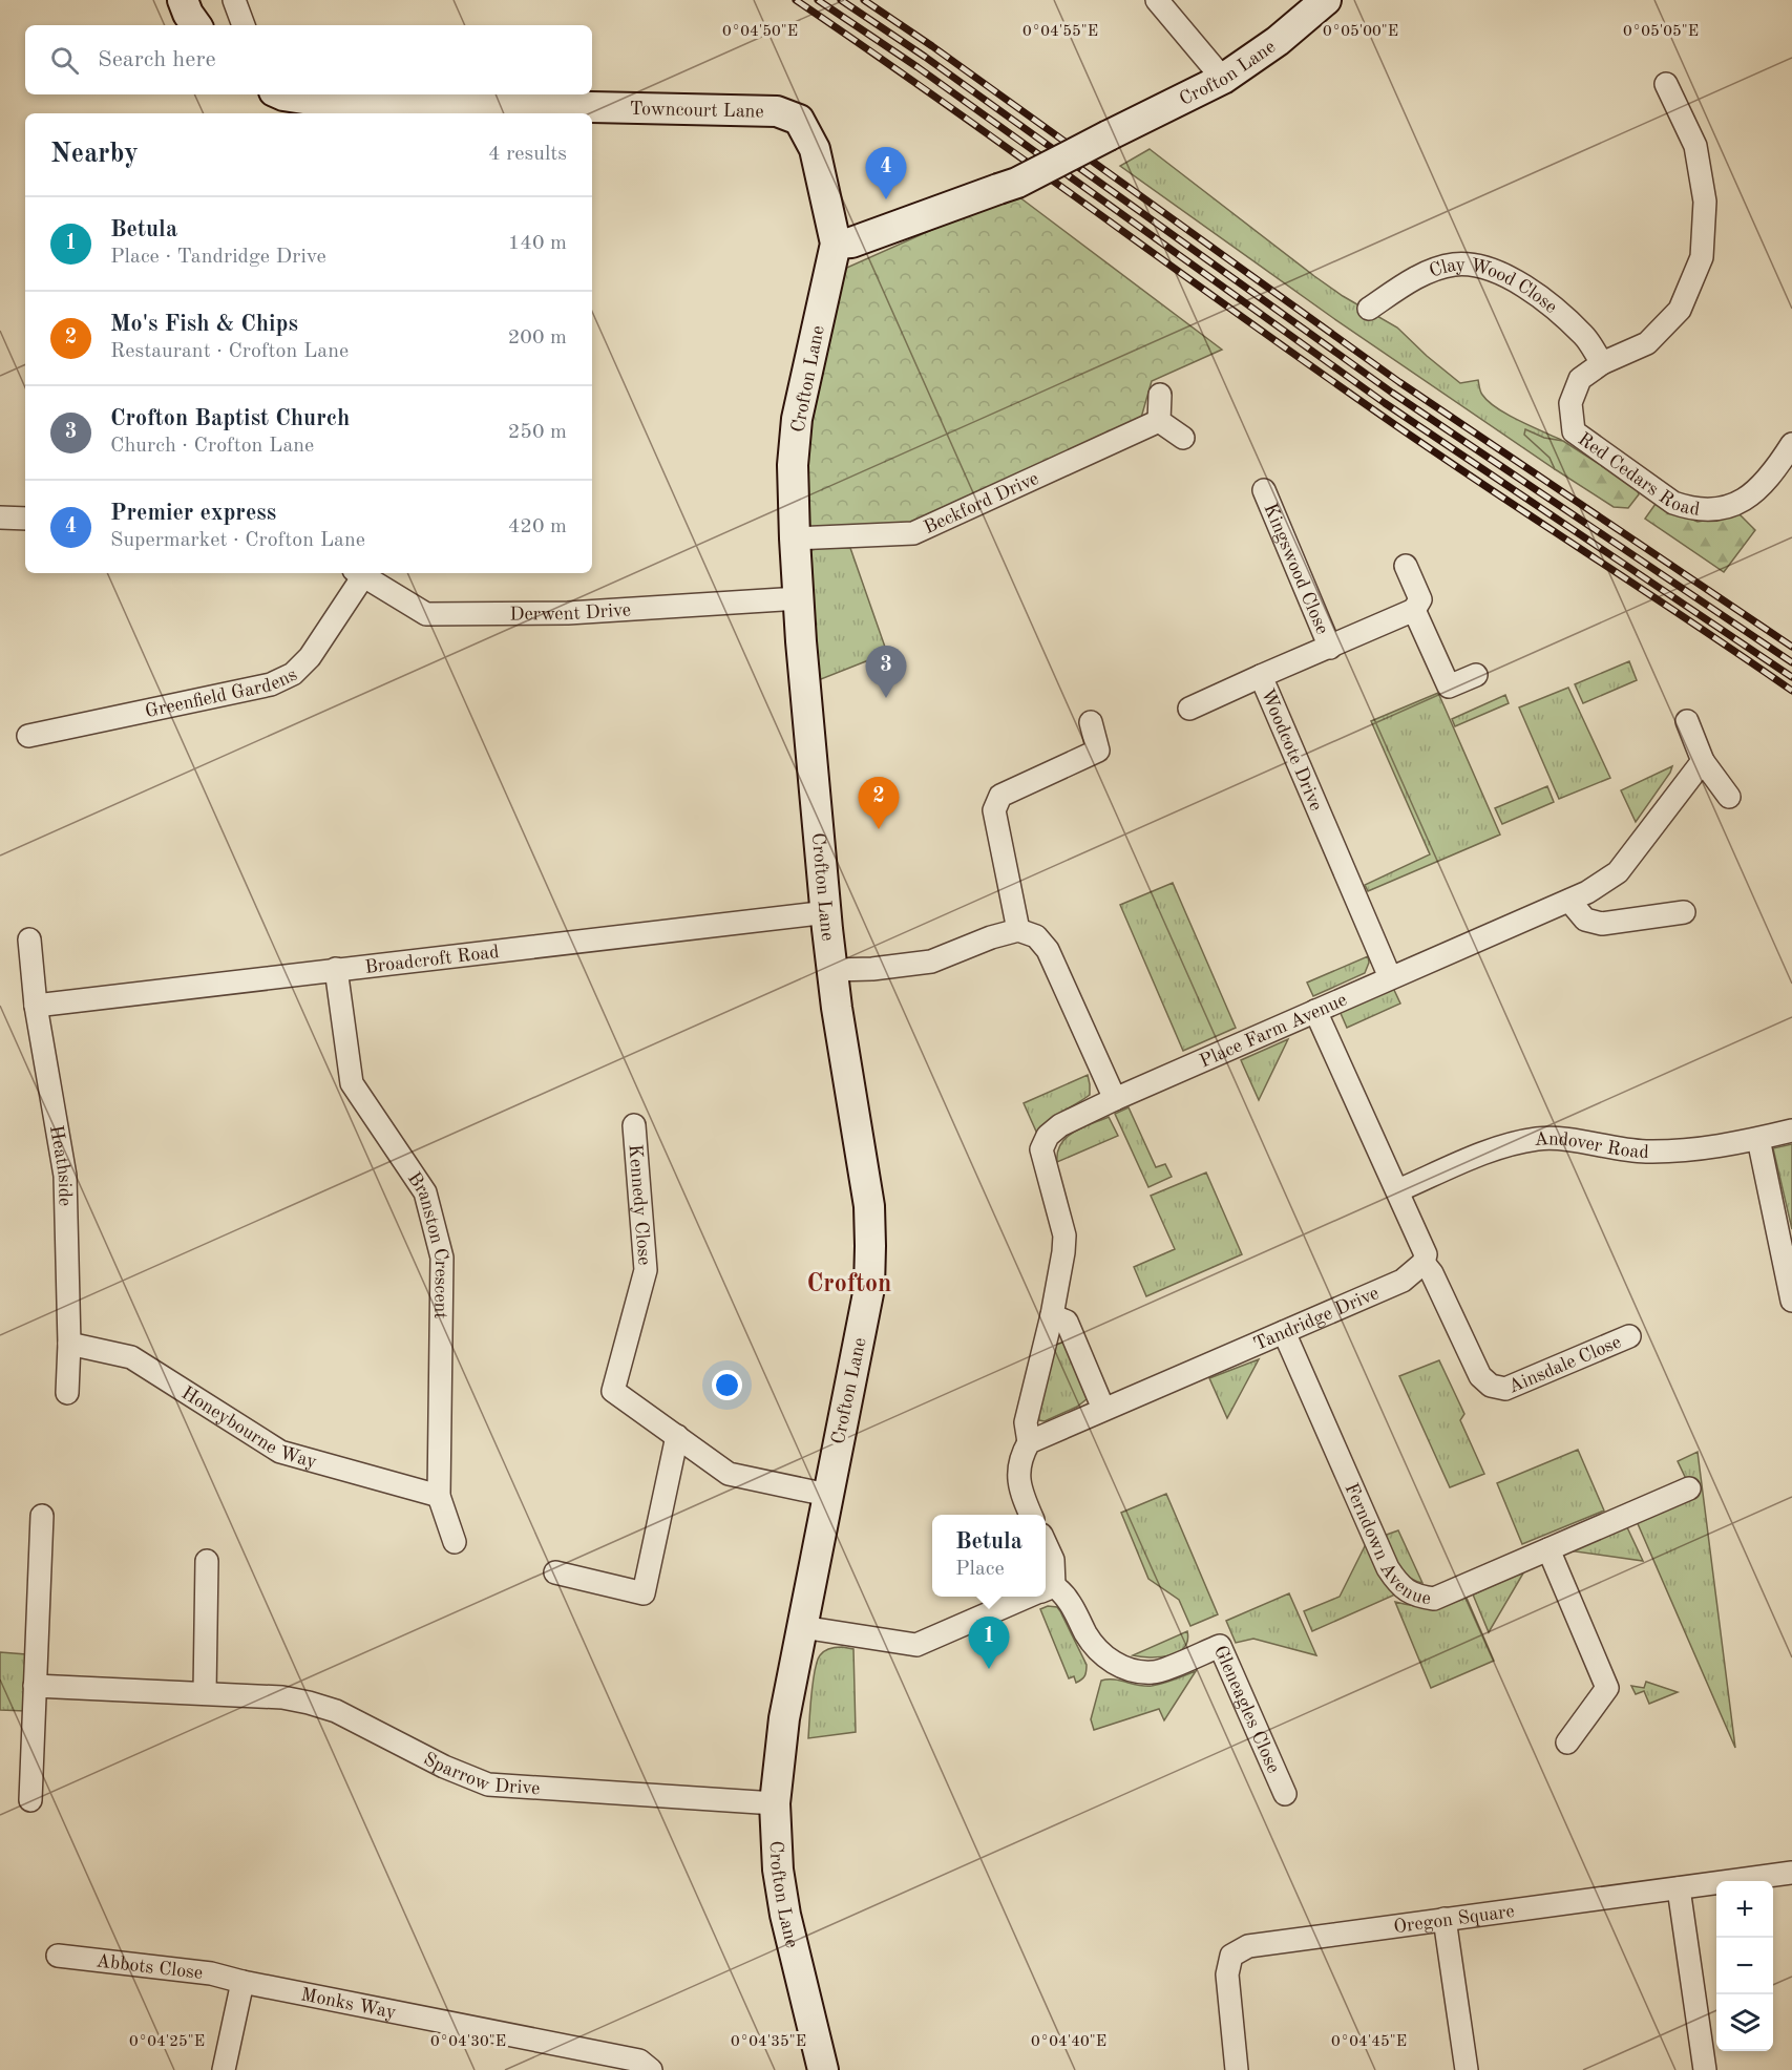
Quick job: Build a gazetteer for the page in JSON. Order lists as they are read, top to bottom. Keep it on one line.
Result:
{"streets":{"street":["Crofton Lane","Towncourt Lane","Clay Wood Close","Red Cedars Road","Beckford Drive","Kingswood Close","Derwent Drive","Greenfield Gardens","Woodcote Drive","Broadcroft Road","Place Farm Avenue","Andover Road","Heathside","Kennedy Close","Branston Crescent","Tandridge Drive","Ainsdale Close","Honeybourne Way","Ferndown Avenue","Gleneagles Close","Sparrow Drive","Oregon Square","Abbots Close","Monks Way"]},"crossings":[["Crofton Lane","Towncourt Lane"],["Crofton Lane","Beckford Drive"],["Crofton Lane","Derwent Drive"],["Crofton Lane","Broadcroft Road"],["Crofton Lane","Kennedy Close"],["Crofton Lane","Sparrow Drive"],["Clay Wood Close","Red Cedars Road"],["Kingswood Close","Woodcote Drive"],["Derwent Drive","Greenfield Gardens"],["Woodcote Drive","Place Farm Avenue"],["Broadcroft Road","Heathside"],["Broadcroft Road","Branston Crescent"],["Heathside","Honeybourne Way"],["Branston Crescent","Honeybourne Way"],["Tandridge Drive","Ainsdale Close"],["Tandridge Drive","Ferndown Avenue"],["Abbots Close","Monks Way"]],"districts":["Crofton"],"page":{"search":"Search here","heading":["Nearby","4 results"],"pins":["4","3","2","1"],"list":[{"mark":"1","name":"Betula","note":"Place · Tandridge Drive","value":"140 m"},{"mark":"2","name":"Mo's Fish & Chips","note":"Restaurant · Crofton Lane","value":"200 m"},{"mark":"3","name":"Crofton Baptist Church","note":"Church · Crofton Lane","value":"250 m"},{"mark":"4","name":"Premier express","note":"Supermarket · Crofton Lane","value":"420 m"}],"popup":["Betula","Place"],"map_buttons":["+","−"]},"coordinates":["0°04'55\"E","0°05'00\"E","0°05'05\"E","0°04'50\"E","0°04'25\"E","0°04'30\"E","0°04'35\"E","0°04'40\"E","0°04'45\"E"]}
